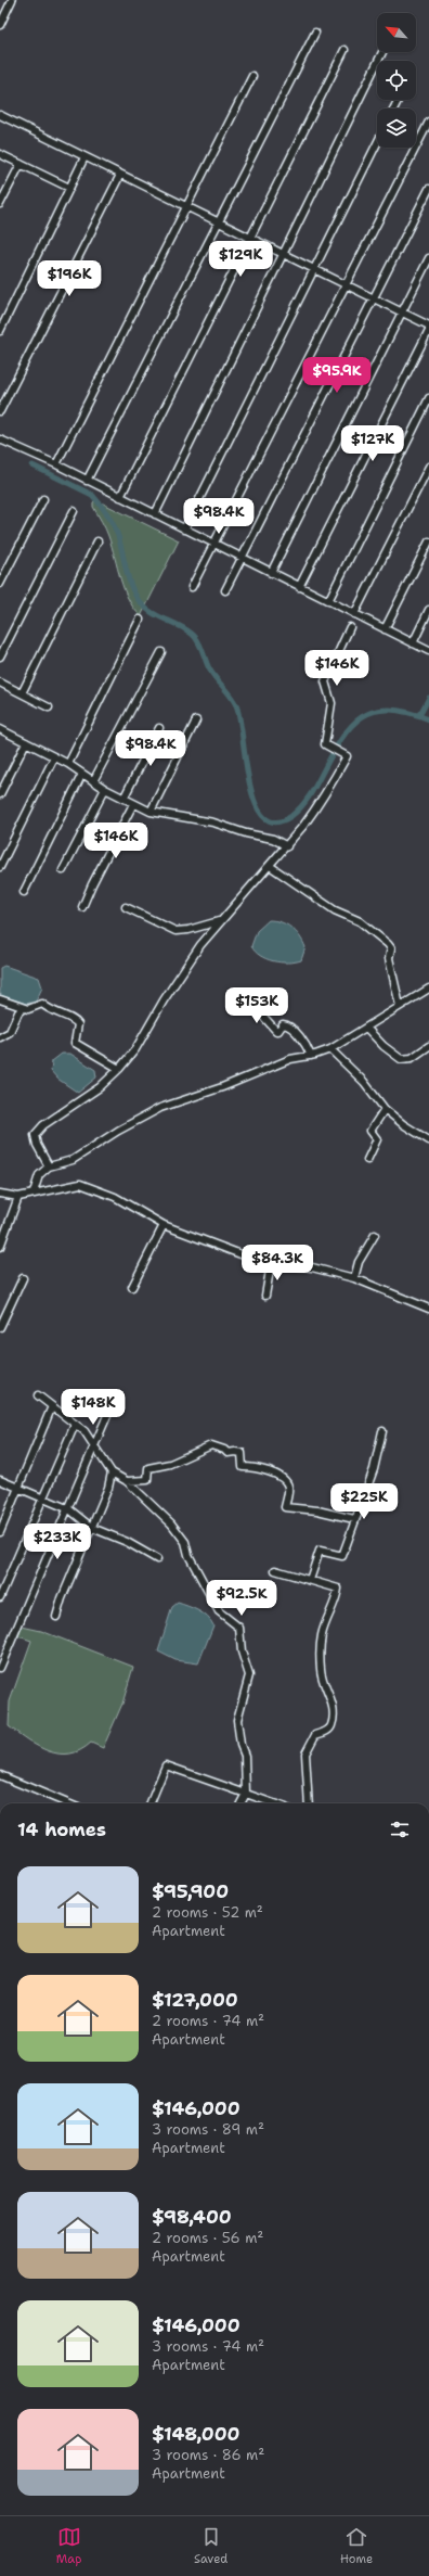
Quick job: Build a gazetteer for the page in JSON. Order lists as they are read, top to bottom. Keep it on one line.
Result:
{"north":"top left","page":{"price":["$129K","$196K","$95.9K","$127K","$98.4K","$146K","$98.4K","$146K","$153K","$84.3K","$148K","$225K","$233K","$92.5K"],"heading":"14 homes","list":[{"name":"$95,900","note":"2 rooms · 52 m² · Apartment"},{"name":"$127,000","note":"2 rooms · 74 m² · Apartment"},{"name":"$146,000","note":"3 rooms · 89 m² · Apartment"},{"name":"$98,400","note":"2 rooms · 56 m² · Apartment"},{"name":"$146,000","note":"3 rooms · 74 m² · Apartment"},{"name":"$148,000","note":"3 rooms · 86 m² · Apartment"}],"tabs":["Map","Saved","Home"]}}
